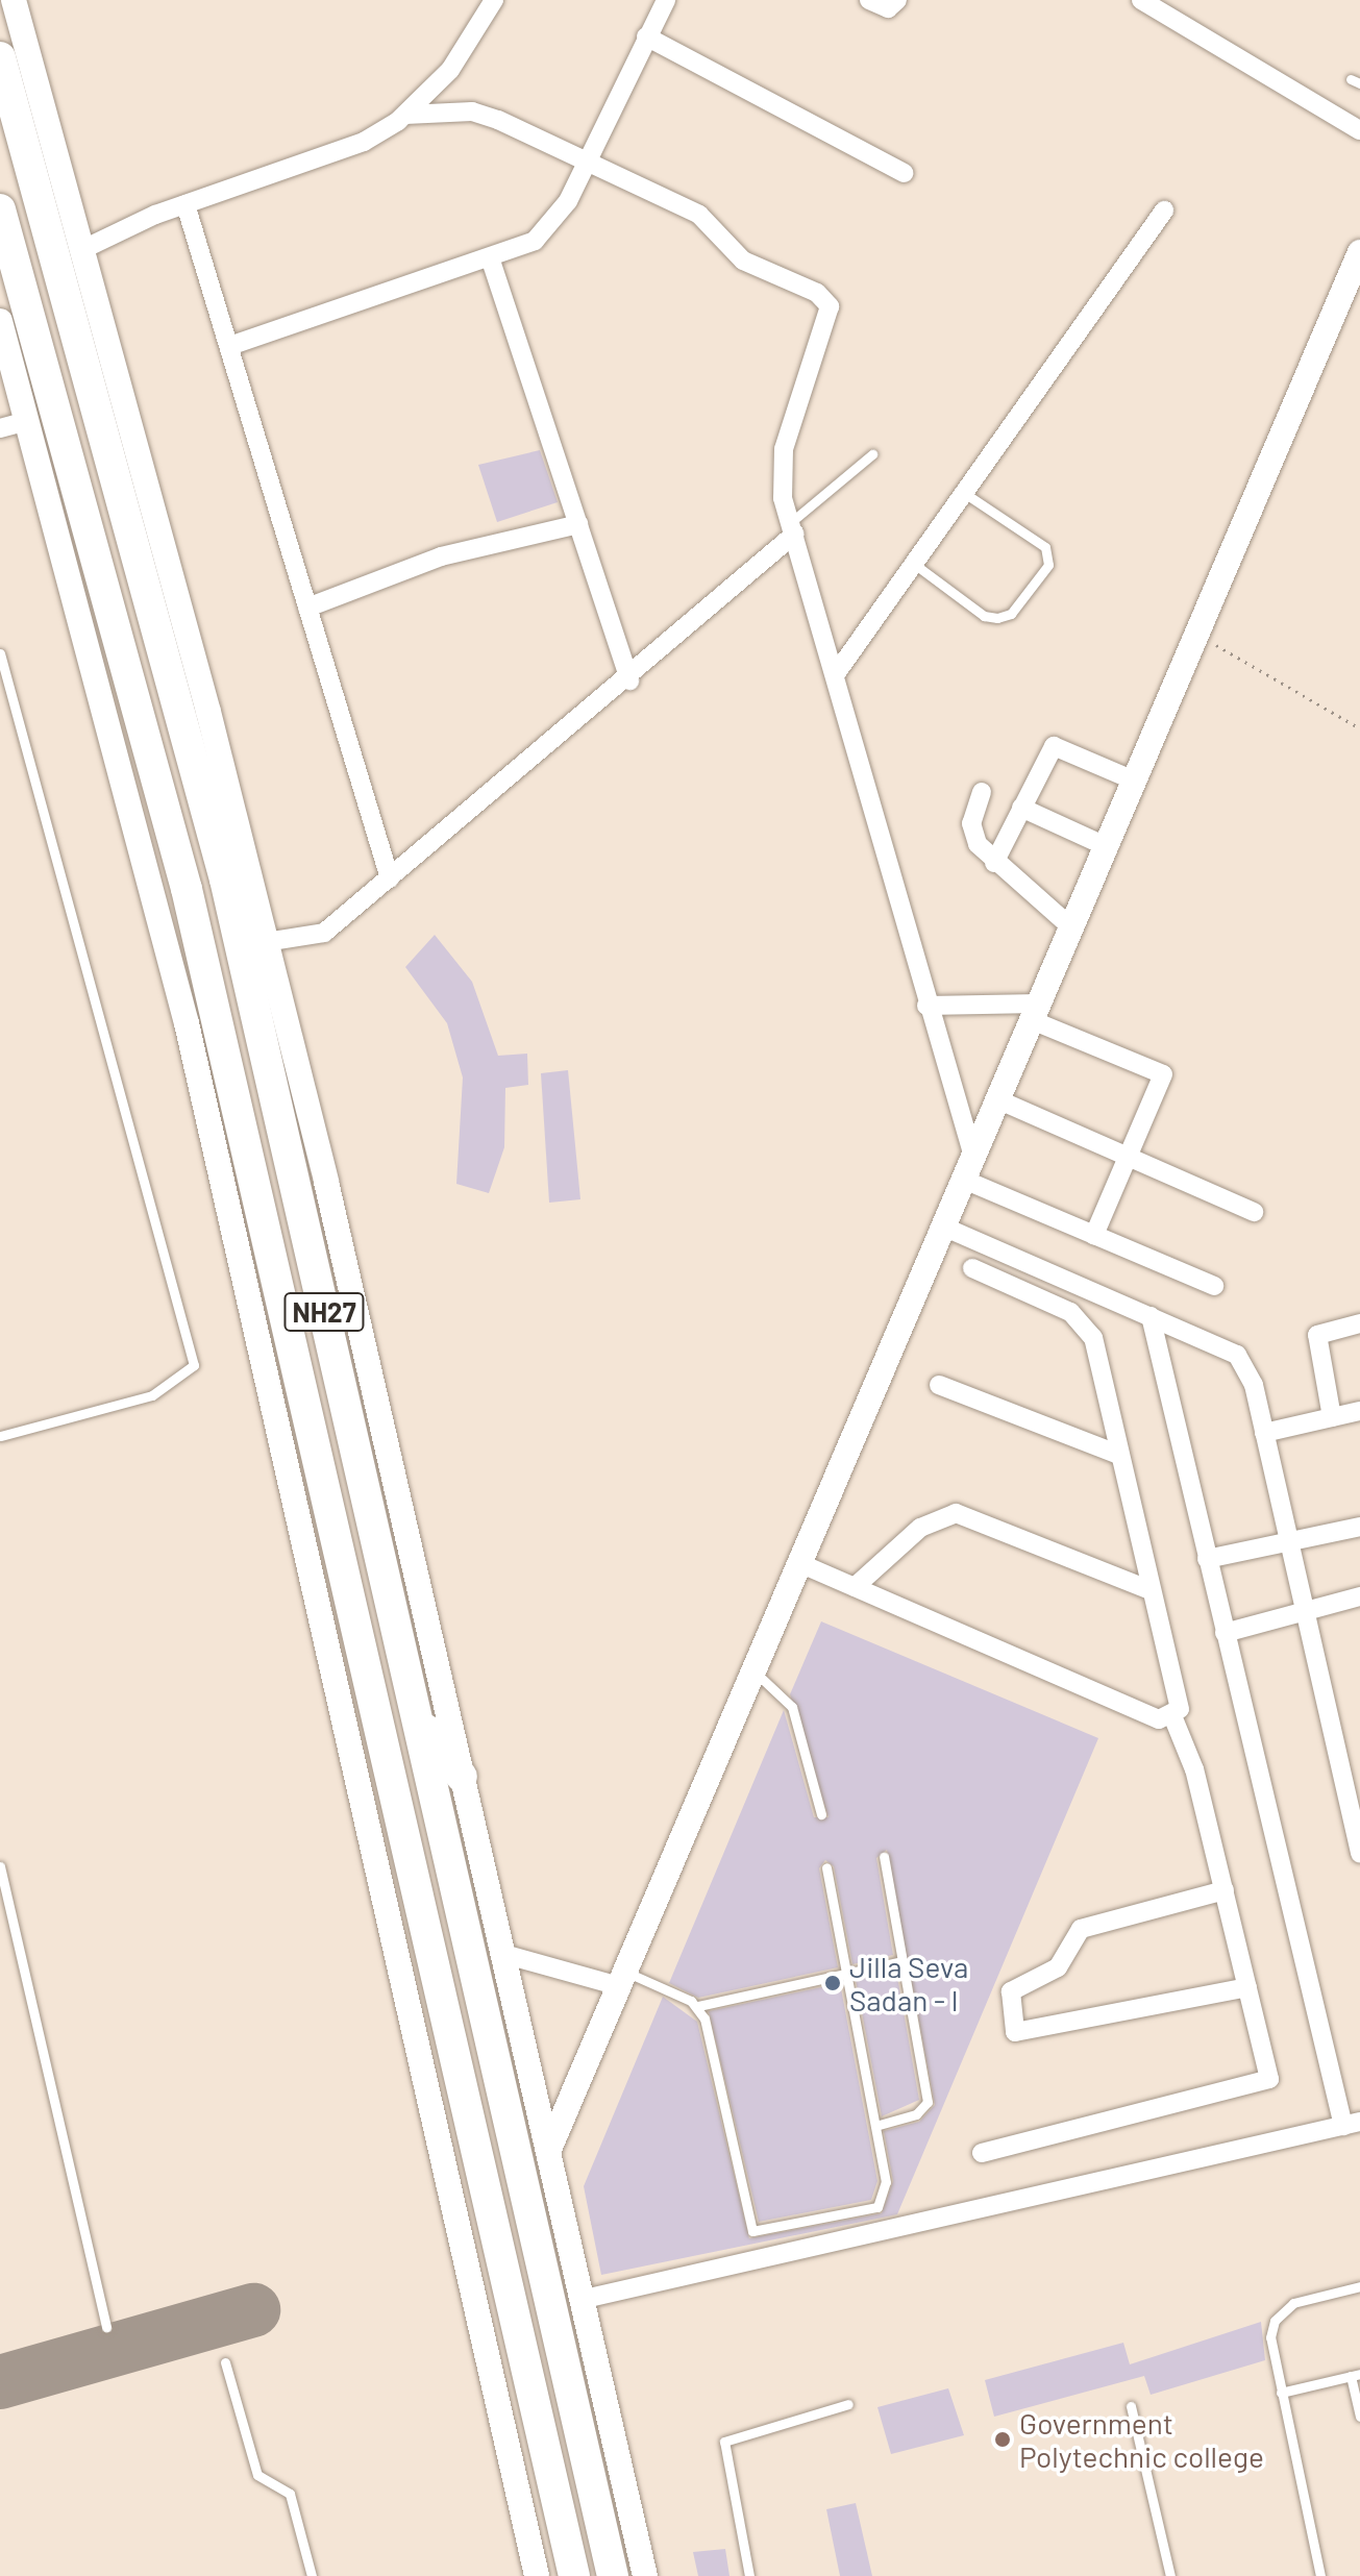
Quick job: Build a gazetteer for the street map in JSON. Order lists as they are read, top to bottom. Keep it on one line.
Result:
{"streets":{"highway":["NH27"]},"places":["Jilla Seva Sadan - I","Government Polytechnic college"]}
